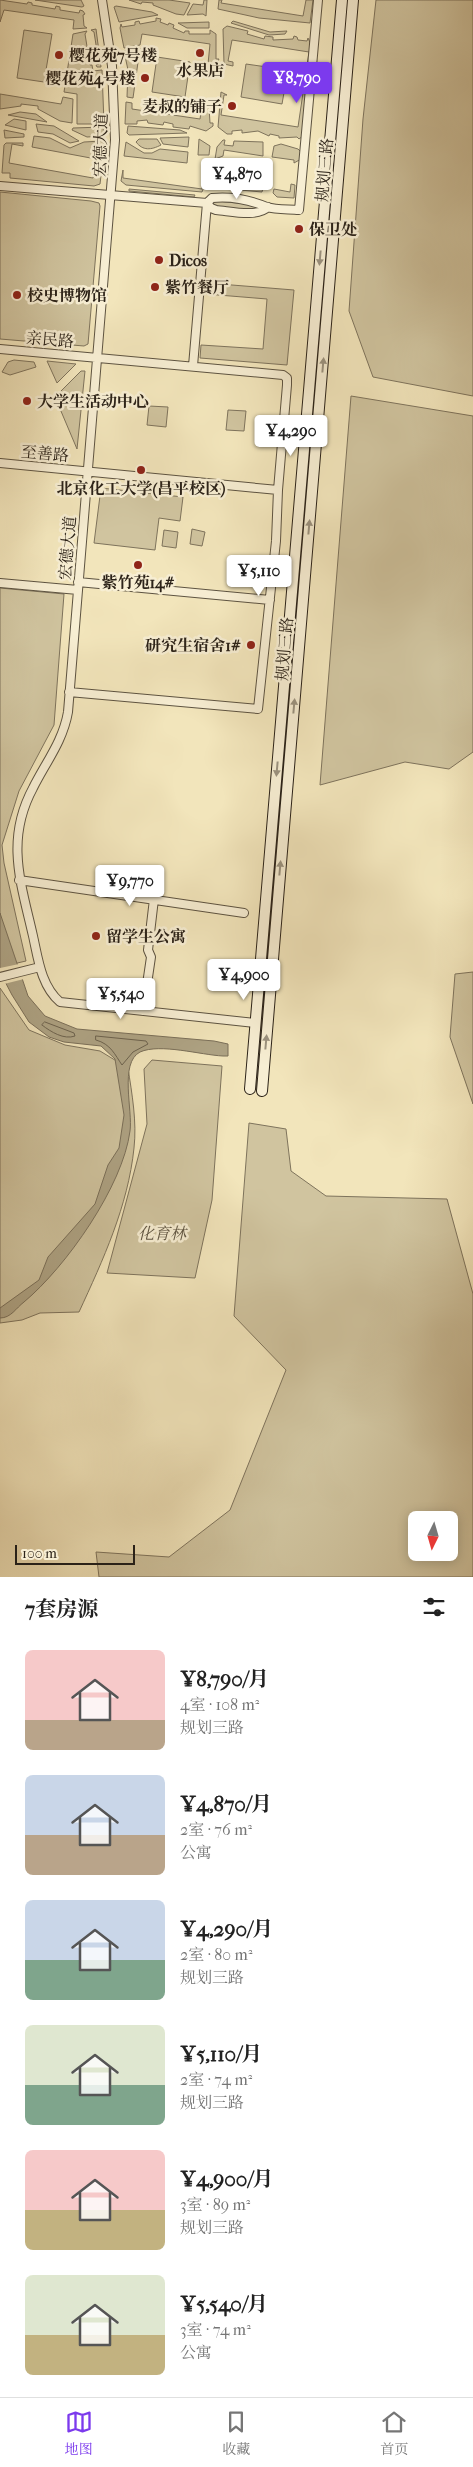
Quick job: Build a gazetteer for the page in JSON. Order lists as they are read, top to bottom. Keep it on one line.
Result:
{"streets":{"main road":["规划三路"],"street":["宏德大道","亲民路","至善路"]},"crossings":[["宏德大道","亲民路"],["宏德大道","至善路"],["亲民路","至善路"]],"parks":["化育林"],"places":["水果店","樱花苑7号楼","樱花苑4号楼","麦叔的铺子","保卫处","Dicos","紫竹餐厅","校史博物馆","大学生活动中心","北京化工大学(昌平校区)","紫竹苑14#","研究生宿舍1#","留学生公寓"],"scale_bar":"100 m","north":"bottom","page":{"price":["¥8,790","¥4,870","¥4,290","¥5,110","¥9,770","¥4,900","¥5,540"],"scale":"100 m","heading":"7套房源","list":[{"name":"¥8,790/月","note":"4室 · 108 m² · 规划三路"},{"name":"¥4,870/月","note":"2室 · 76 m² · 公寓"},{"name":"¥4,290/月","note":"2室 · 80 m² · 规划三路"},{"name":"¥5,110/月","note":"2室 · 74 m² · 规划三路"},{"name":"¥4,900/月","note":"3室 · 89 m² · 规划三路"},{"name":"¥5,540/月","note":"3室 · 74 m² · 公寓"}],"tabs":["地图","收藏","首页"]}}
